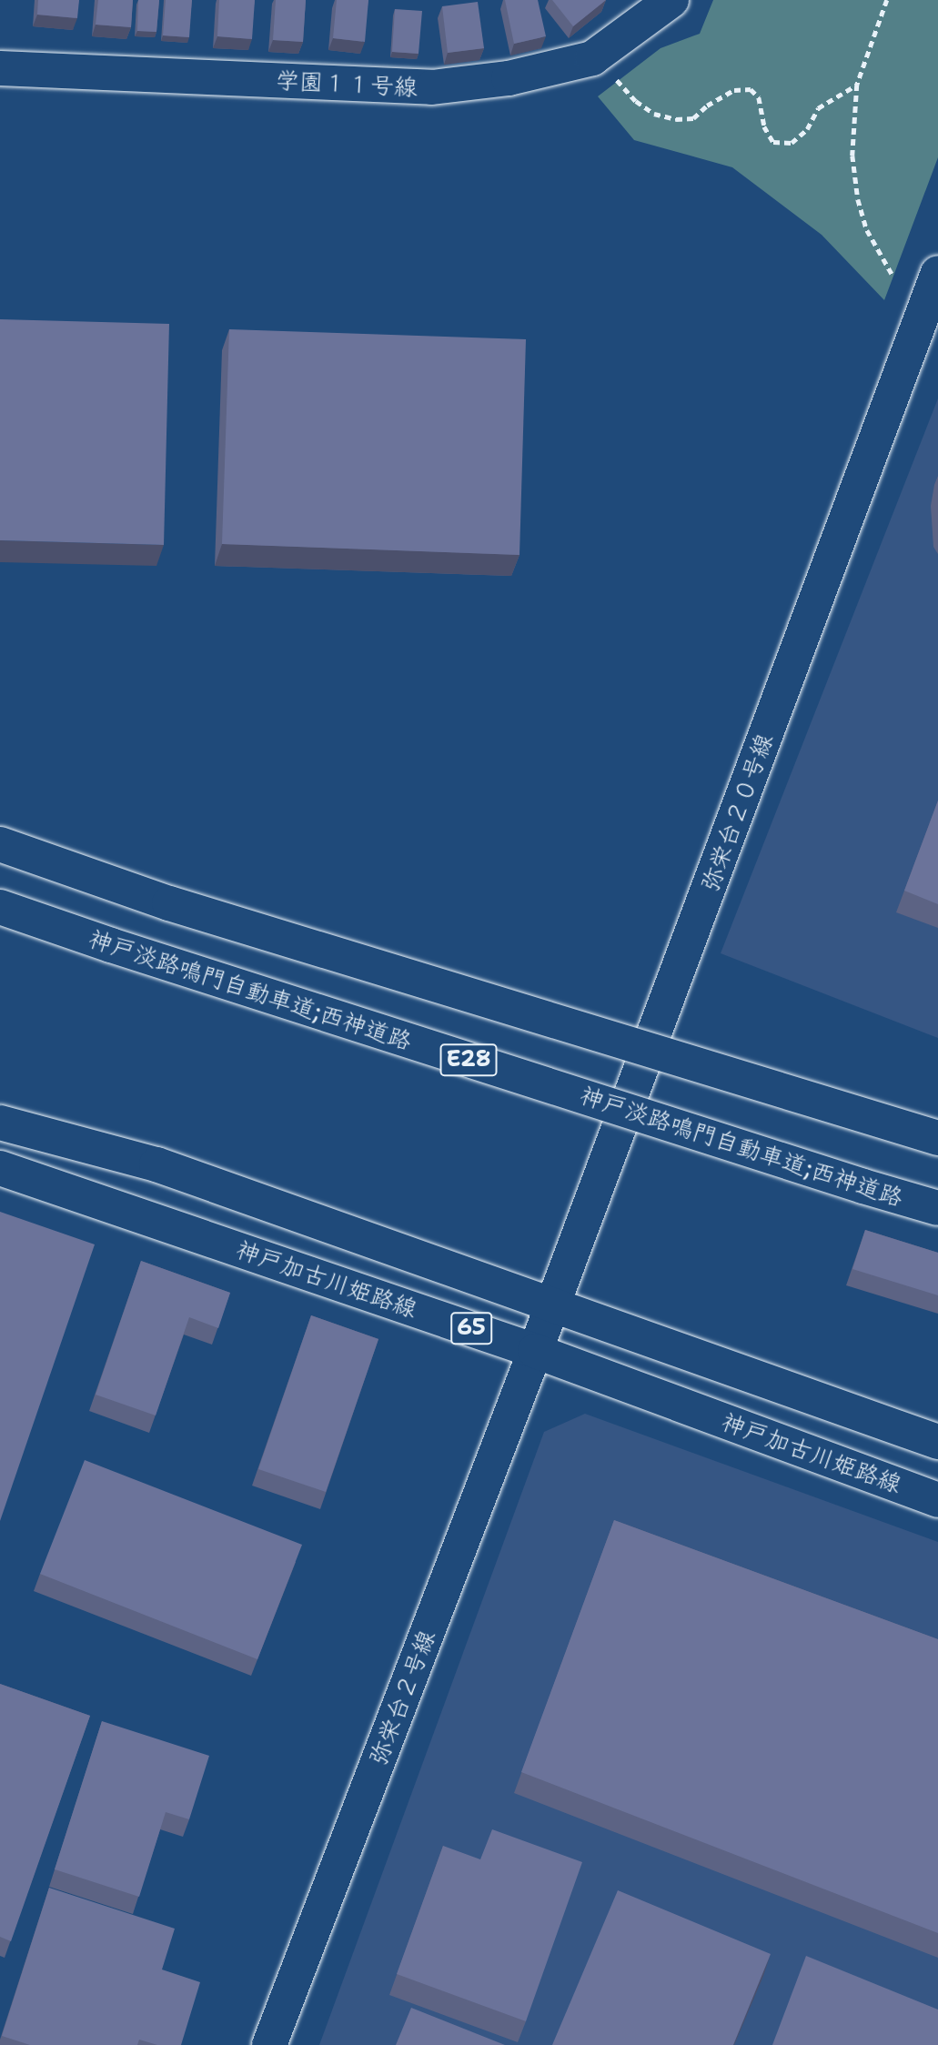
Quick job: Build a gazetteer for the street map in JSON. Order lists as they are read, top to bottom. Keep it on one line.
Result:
{"streets":{"main road":["学園１１号線","弥栄台２０号線","神戸淡路鳴門自動車道;西神道路","E28","神戸加古川姫路線","65","弥栄台２号線"]},"crossings":[["弥栄台２０号線","神戸加古川姫路線"],["弥栄台２０号線","65"],["弥栄台２０号線","弥栄台２号線"],["神戸加古川姫路線","弥栄台２号線"]]}
